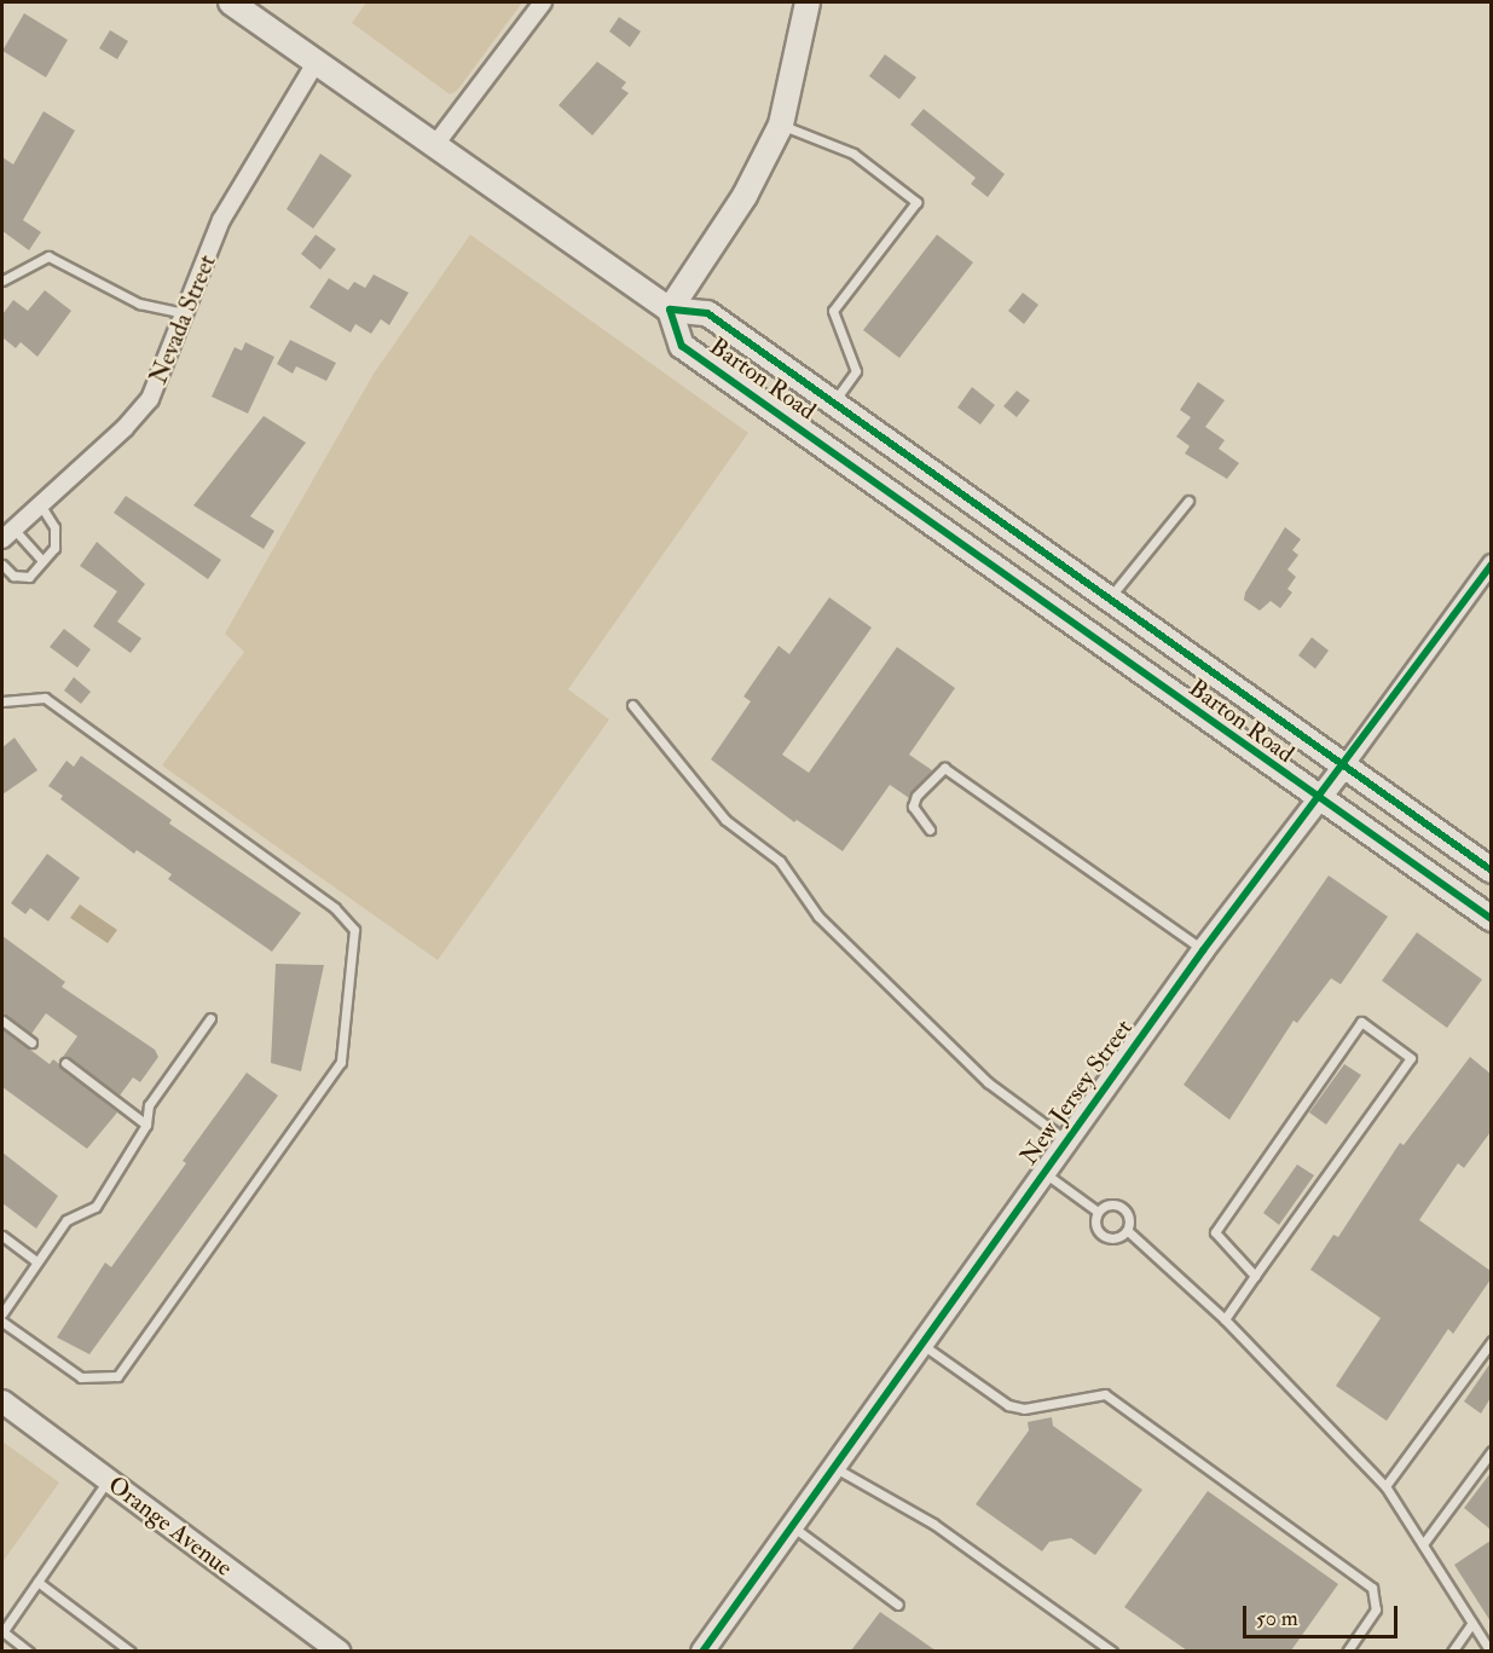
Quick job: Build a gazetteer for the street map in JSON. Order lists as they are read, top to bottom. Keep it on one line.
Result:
{"streets":{"main road":["Barton Road"],"street":["Nevada Street","New Jersey Street","Orange Avenue"]},"crossings":[["Nevada Street","Barton Road"],["Barton Road","New Jersey Street"]],"scale_bar":"50 m"}
